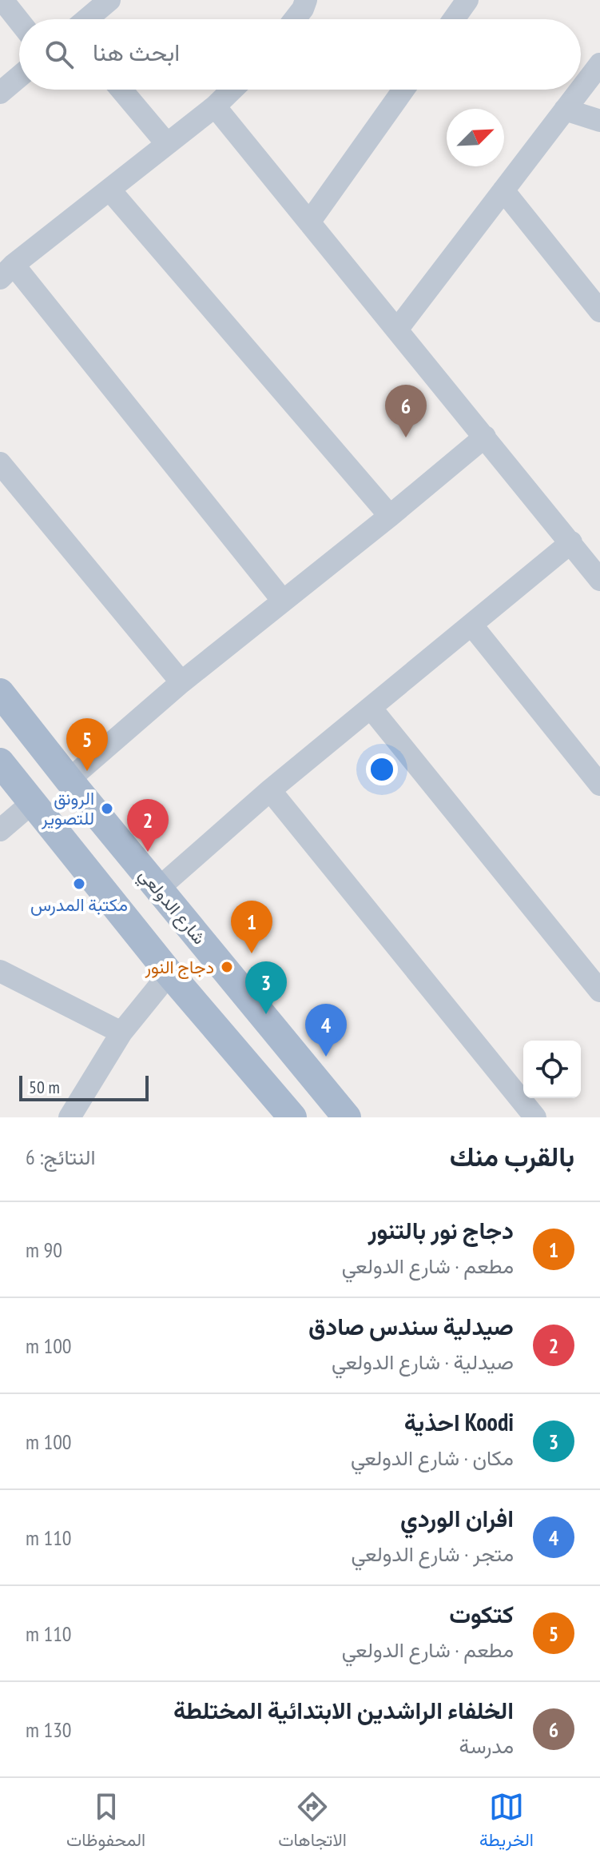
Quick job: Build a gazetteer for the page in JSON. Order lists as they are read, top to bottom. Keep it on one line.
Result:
{"streets":{"main road":["شارع الدولعي"]},"places":["الرونق للتصوير","مكتبة المدرس","دجاج النور"],"scale_bar":"50 m","north":"top right","page":{"search":"ابحث هنا","pins":["6","5","2","1","3","4"],"scale":"50 m","heading":["بالقرب منك","النتائج: 6"],"list":[{"mark":"1","name":"دجاج نور بالتنور","note":"مطعم · شارع الدولعي","value":"90 m"},{"mark":"2","name":"صيدلية سندس صادق","note":"صيدلية · شارع الدولعي","value":"100 m"},{"mark":"3","name":"Koodi احذية","note":"مكان · شارع الدولعي","value":"100 m"},{"mark":"4","name":"افران الوردي","note":"متجر · شارع الدولعي","value":"110 m"},{"mark":"5","name":"كتكوت","note":"مطعم · شارع الدولعي","value":"110 m"},{"mark":"6","name":"الخلفاء الراشدين الابتدائية المختلطة","note":"مدرسة","value":"130 m"}],"nav":["الخريطة","الاتجاهات","المحفوظات"]}}
